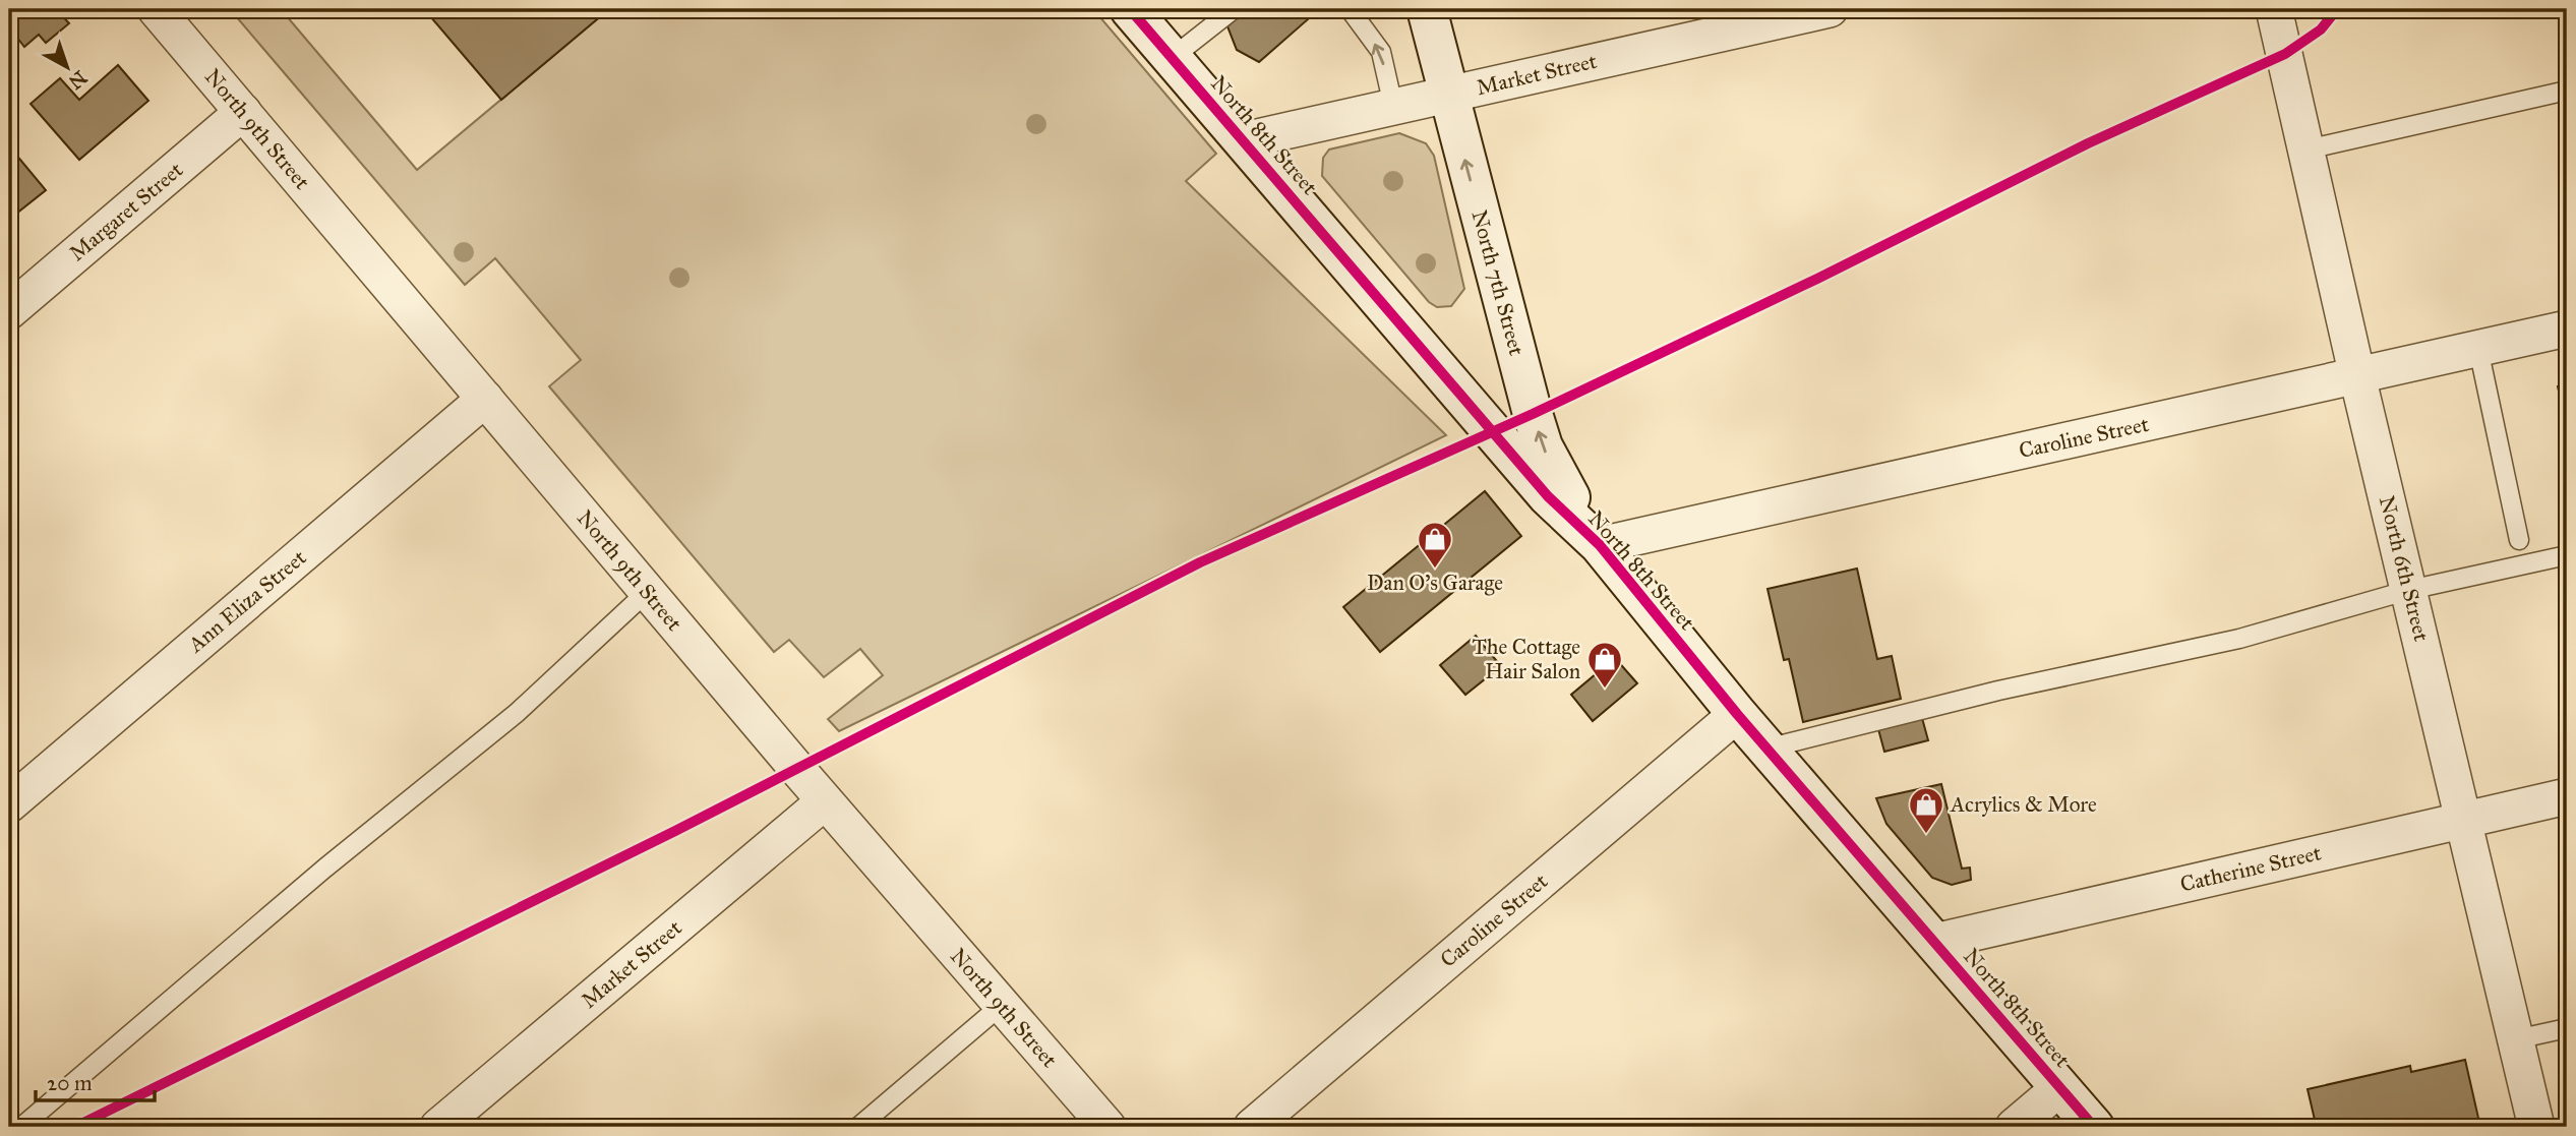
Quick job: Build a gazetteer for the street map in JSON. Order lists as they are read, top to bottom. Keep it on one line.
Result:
{"streets":{"street":["Market Street","North 9th Street","North 8th Street","Margaret Street","North 7th Street","Caroline Street","North 6th Street","Ann Eliza Street","Catherine Street"]},"crossings":[["Market Street","North 9th Street"],["Market Street","North 8th Street"],["Market Street","North 7th Street"],["North 9th Street","Margaret Street"],["North 9th Street","Ann Eliza Street"],["North 8th Street","North 7th Street"],["North 8th Street","Caroline Street"],["North 8th Street","Catherine Street"],["North 7th Street","Caroline Street"],["Caroline Street","North 6th Street"],["North 6th Street","Catherine Street"]],"one_way":["North 7th Street"],"places":{"shop":["Dan O's Garage","The Cottage Hair Salon","Acrylics & More"]},"scale_bar":"20 m","north":"bottom right"}
